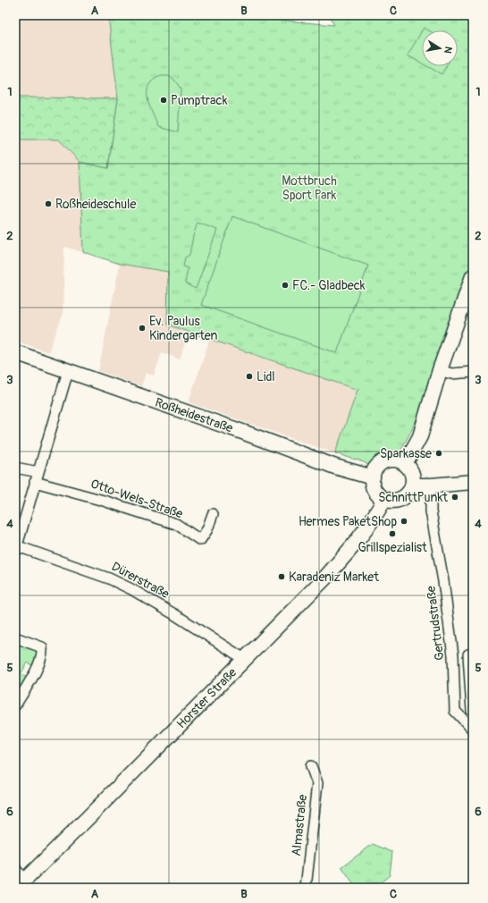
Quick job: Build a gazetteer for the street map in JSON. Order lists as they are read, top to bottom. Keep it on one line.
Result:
{"streets":{"main road":["Roßheidestraße","Horster Straße"],"street":["Otto-Wels-Straße","Dürerstraße","Gertrudstraße","Almastraße"]},"crossings":[["Roßheidestraße","Horster Straße"],["Dürerstraße","Horster Straße"]],"parks":["Mottbruch Sport Park"],"places":["Pumptrack","Roßheideschule","FC.- Gladbeck","Ev. Paulus Kindergarten","Lidl","Sparkasse","SchnittPunkt","Hermes PaketShop","Grillspezialist","Karadeniz Market"],"north":"right","grid":{"columns":["A","B","C"],"rows":["1","2","3","4","5","6"]}}
